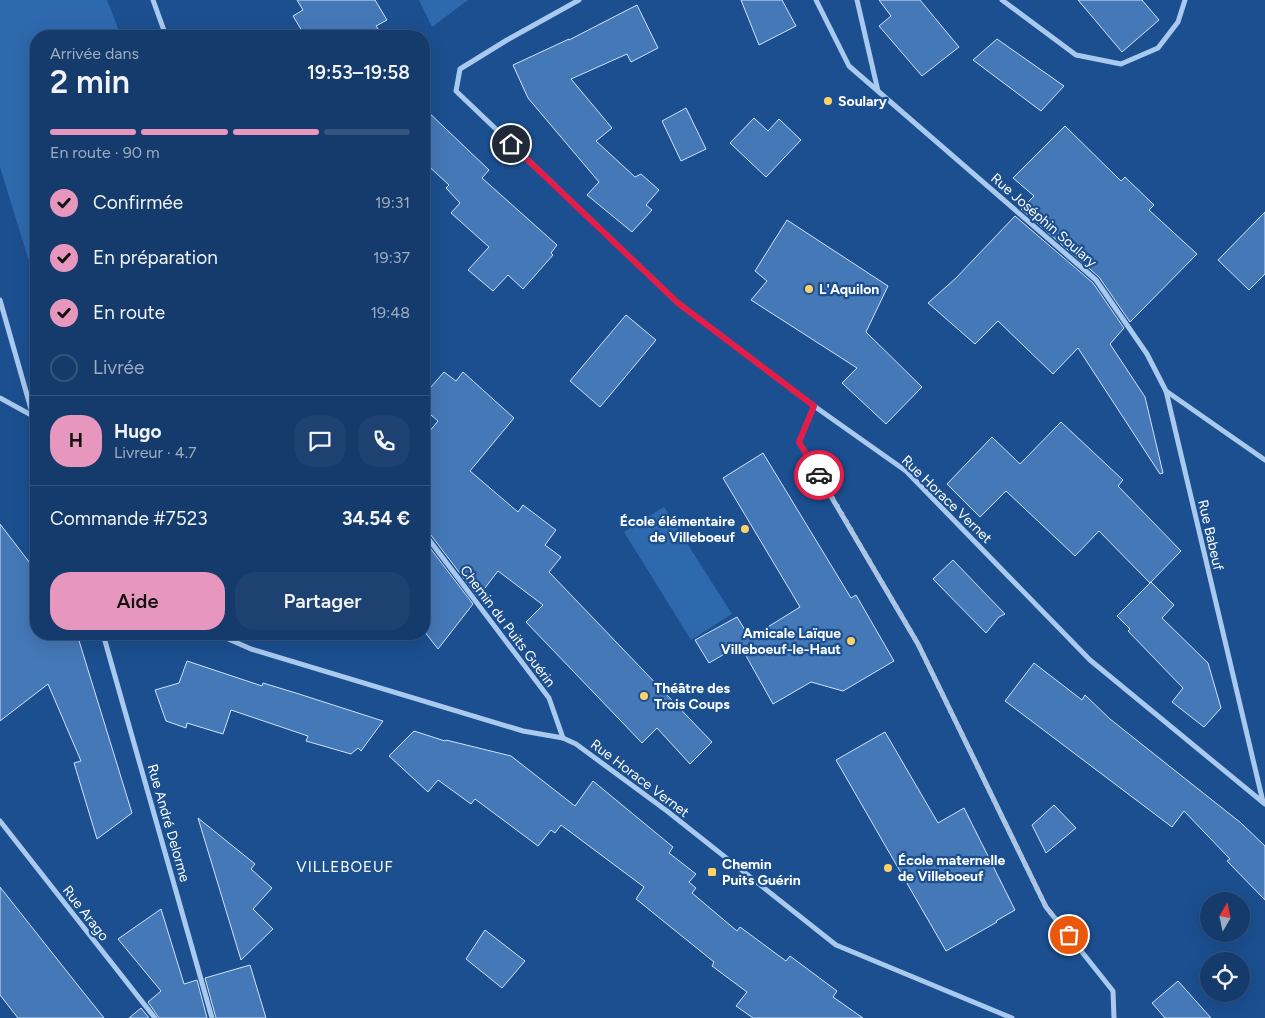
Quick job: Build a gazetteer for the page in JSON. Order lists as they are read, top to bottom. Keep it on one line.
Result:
{"streets":{"street":["Rue Joséphin Soulary","Rue Horace Vernet","Rue Babeuf","Chemin du Puits Guérin","Rue André Delorme","Rue Arago"]},"crossings":[["Rue Joséphin Soulary","Rue Babeuf"],["Rue Horace Vernet","Rue Babeuf"],["Rue Horace Vernet","Chemin du Puits Guérin"]],"districts":["VILLEBOEUF"],"places":{"other":["Soulary","L'Aquilon","École élémentaire de Villeboeuf","Amicale Laïque Villeboeuf-le-Haut","Théâtre des Trois Coups","École maternelle de Villeboeuf"],"transit":["Chemin Puits Guérin"]},"north":"top","page":{"heading":["2 min","Arrivée dans","19:53–19:58"],"panel":["Hugo","Livreur · 4.7","Commande #7523","34.54 €"],"bar":"En route · 90 m","list":[["Confirmée","19:31"],["En préparation","19:37"],["En route","19:48"],"Livrée"],"round":"H","buttons":["Aide","Partager"]}}
